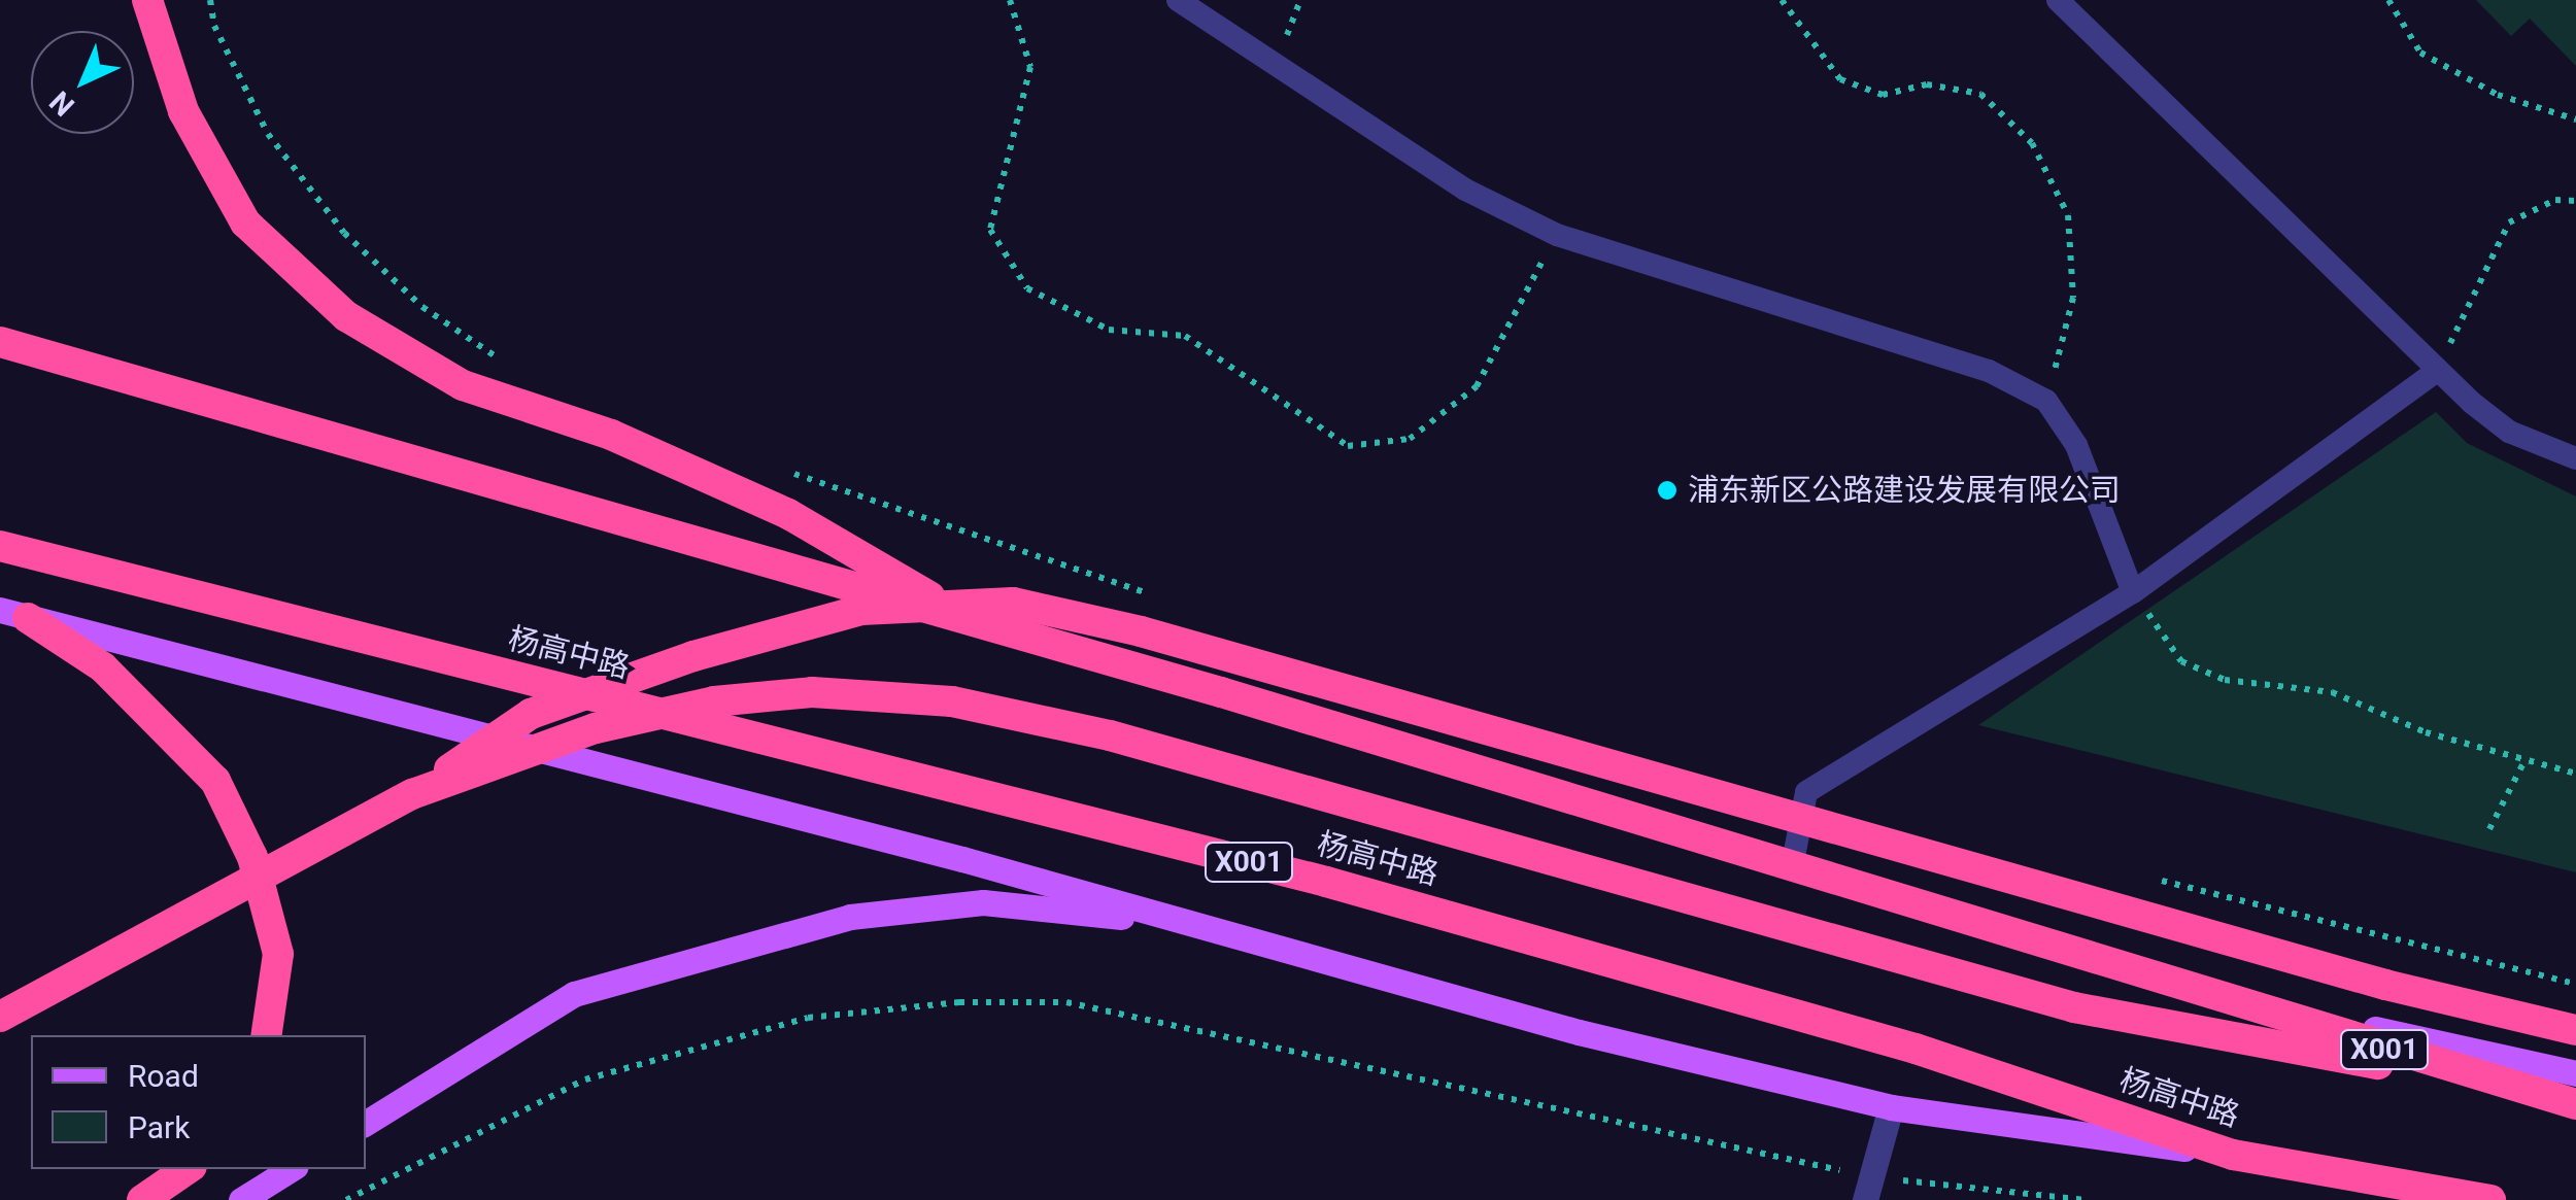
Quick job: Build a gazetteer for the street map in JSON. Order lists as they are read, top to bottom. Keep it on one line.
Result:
{"streets":{"highway":["杨高中路","X001"]},"places":["浦东新区公路建设发展有限公司"],"legend":["Road","Park"],"north":"bottom left"}
